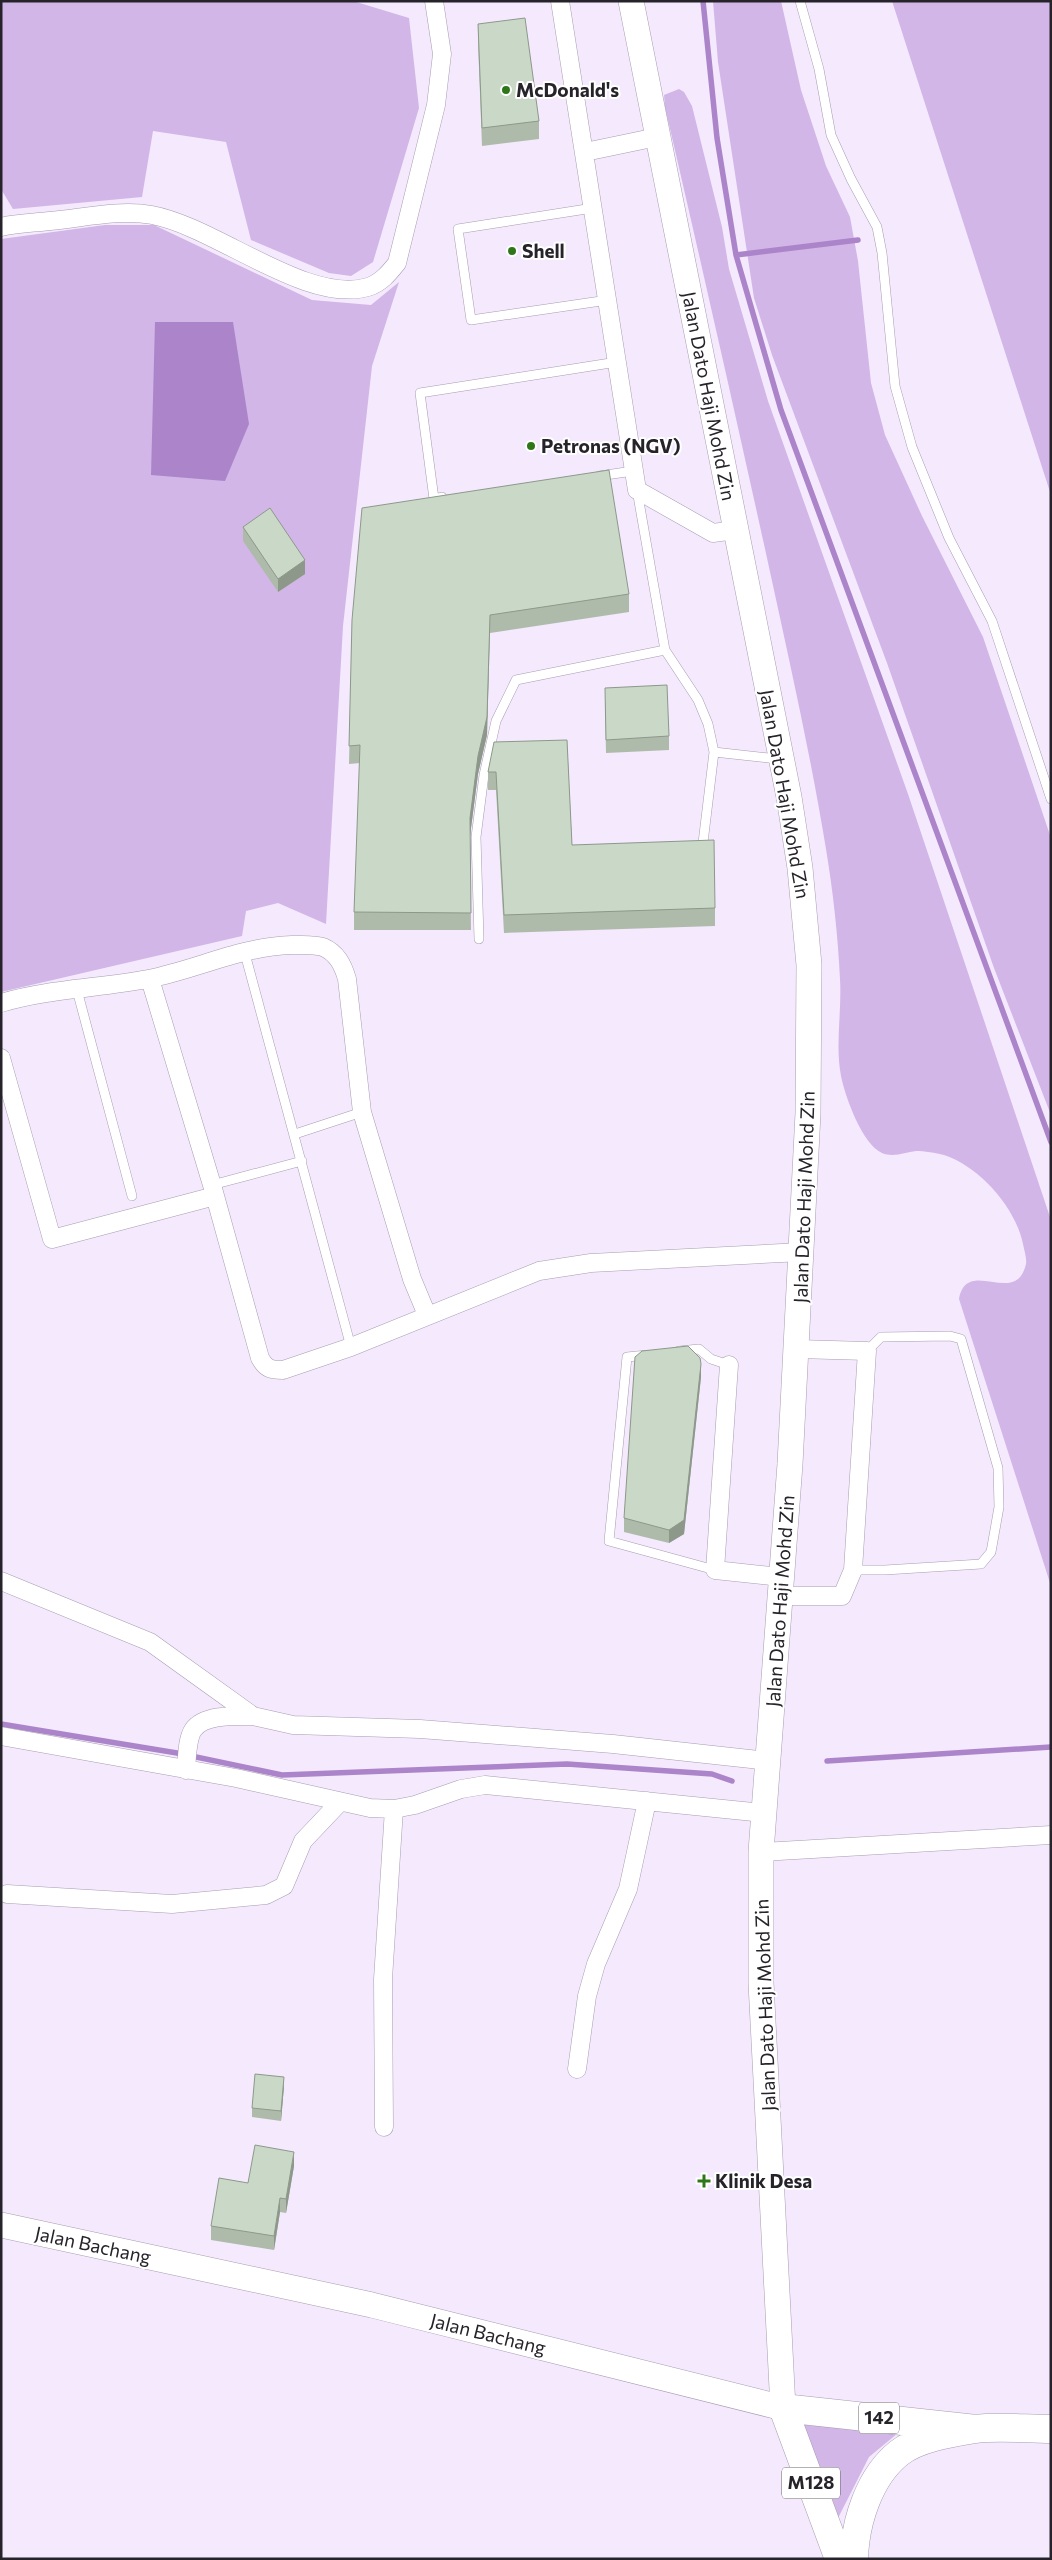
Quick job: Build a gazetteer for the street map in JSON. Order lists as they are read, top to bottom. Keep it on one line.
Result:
{"streets":{"main road":["Jalan Dato Haji Mohd Zin","Jalan Bachang","142","M128"]},"crossings":[["Jalan Dato Haji Mohd Zin","Jalan Bachang"],["Jalan Dato Haji Mohd Zin","M128"],["Jalan Bachang","142"],["Jalan Bachang","M128"]],"places":{"other":["McDonald's","Shell","Petronas (NGV)"],"health":["Klinik Desa"]}}
